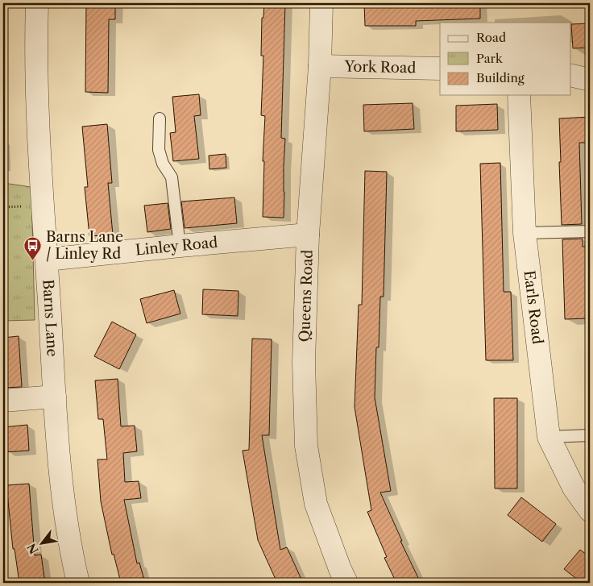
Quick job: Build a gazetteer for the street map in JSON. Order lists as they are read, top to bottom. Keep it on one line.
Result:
{"streets":{"street":["York Road","Linley Road","Queens Road","Earls Road","Barns Lane"]},"crossings":[["York Road","Queens Road"],["Linley Road","Queens Road"],["Linley Road","Barns Lane"]],"places":{"bus stop":["Barns Lane / Linley Rd"]},"legend":["Road","Park","Building"],"north":"bottom left"}
